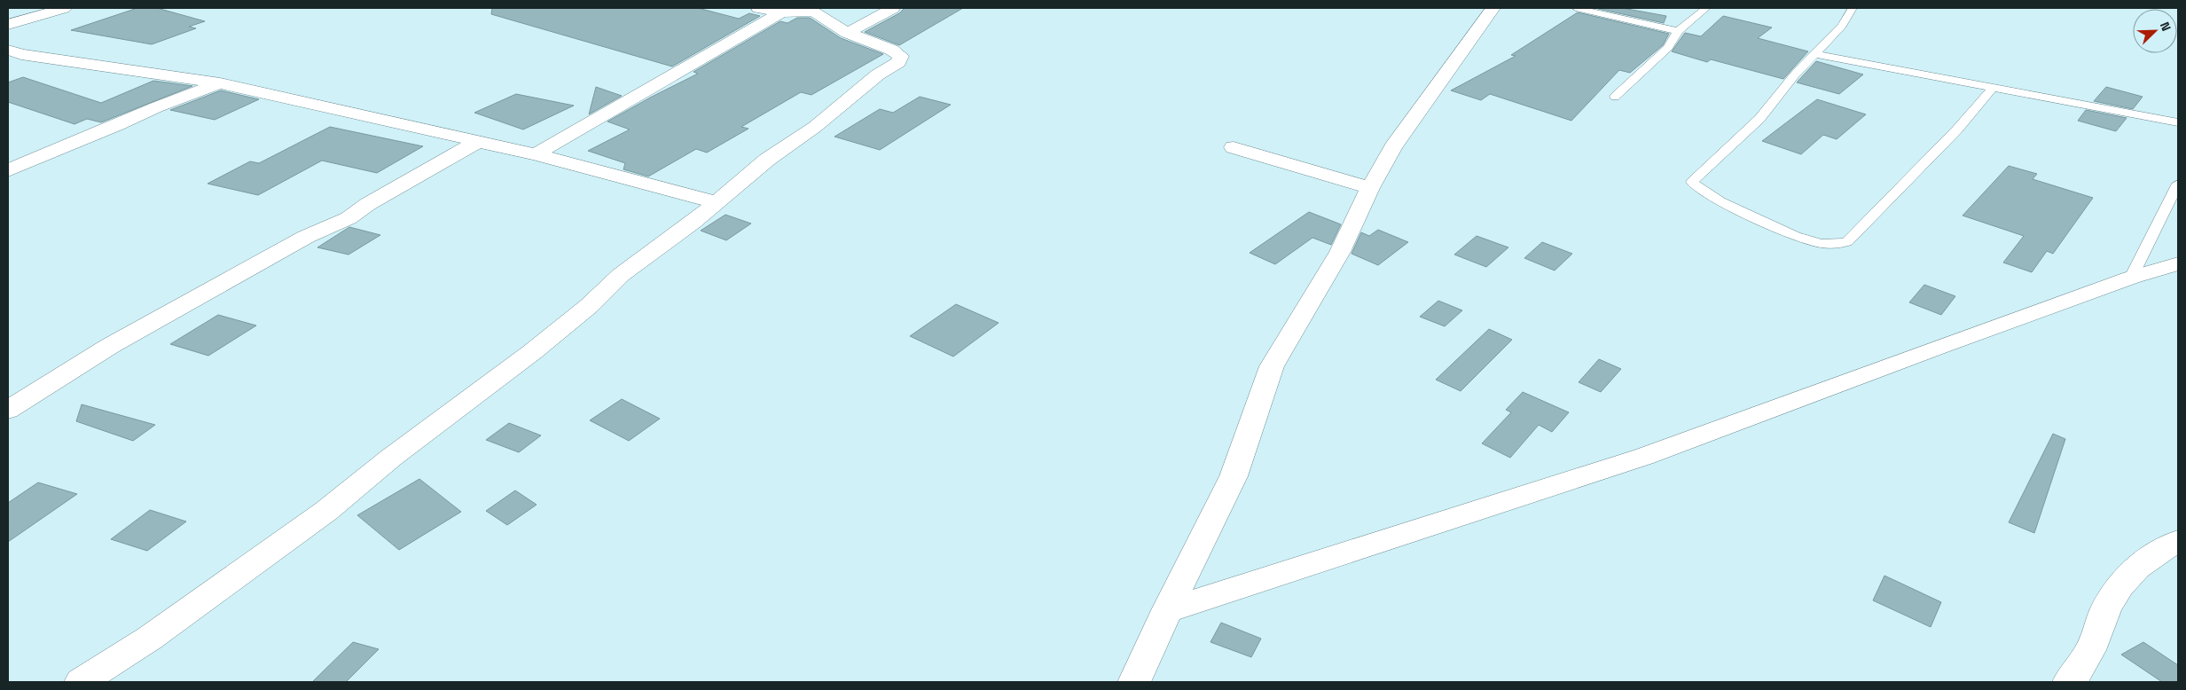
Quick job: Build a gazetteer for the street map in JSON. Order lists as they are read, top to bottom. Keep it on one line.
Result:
{"north":"top right"}
